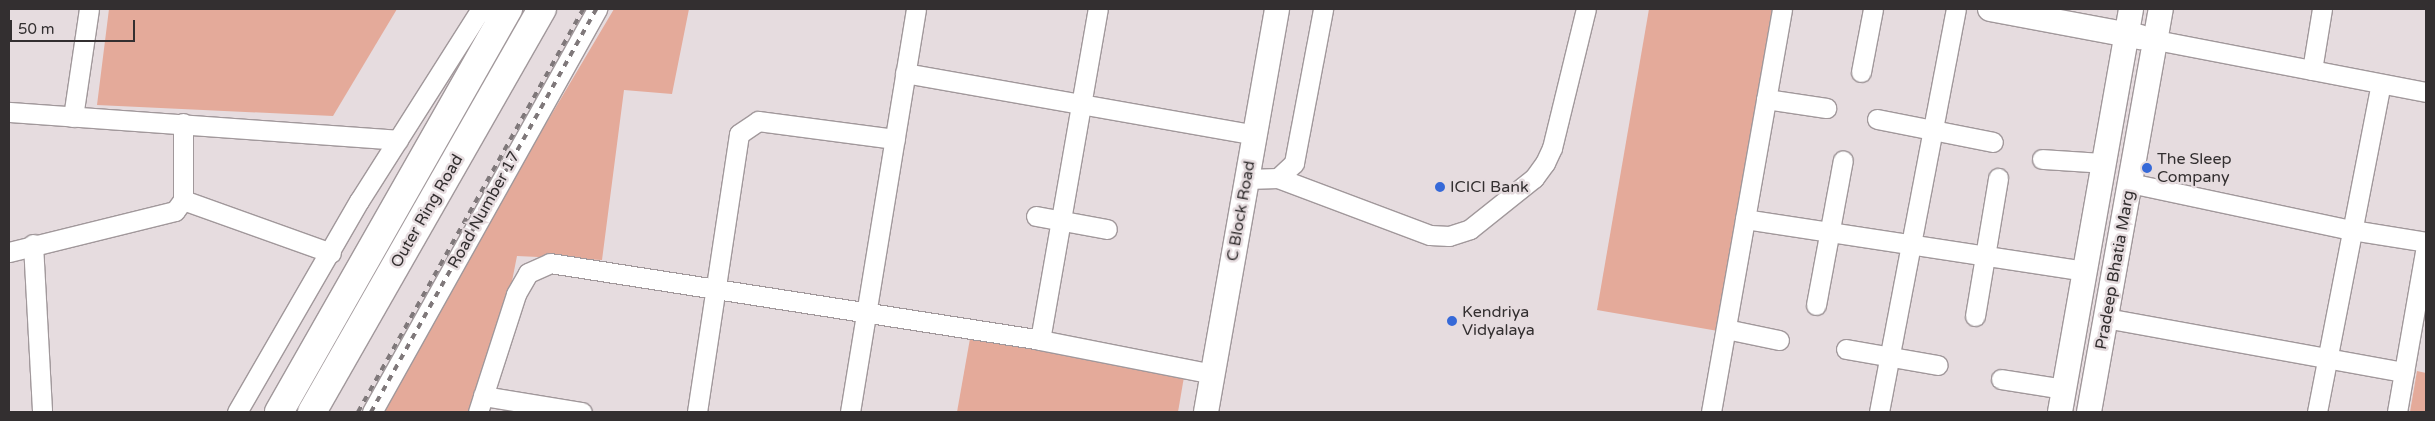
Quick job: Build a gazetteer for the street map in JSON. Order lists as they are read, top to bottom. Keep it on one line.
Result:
{"streets":{"highway":["Outer Ring Road"],"street":["Road Number 17","C Block Road","Pradeep Bhatia Marg"]},"places":["The Sleep Company","ICICI Bank","Kendriya Vidyalaya"],"scale_bar":"50 m"}
